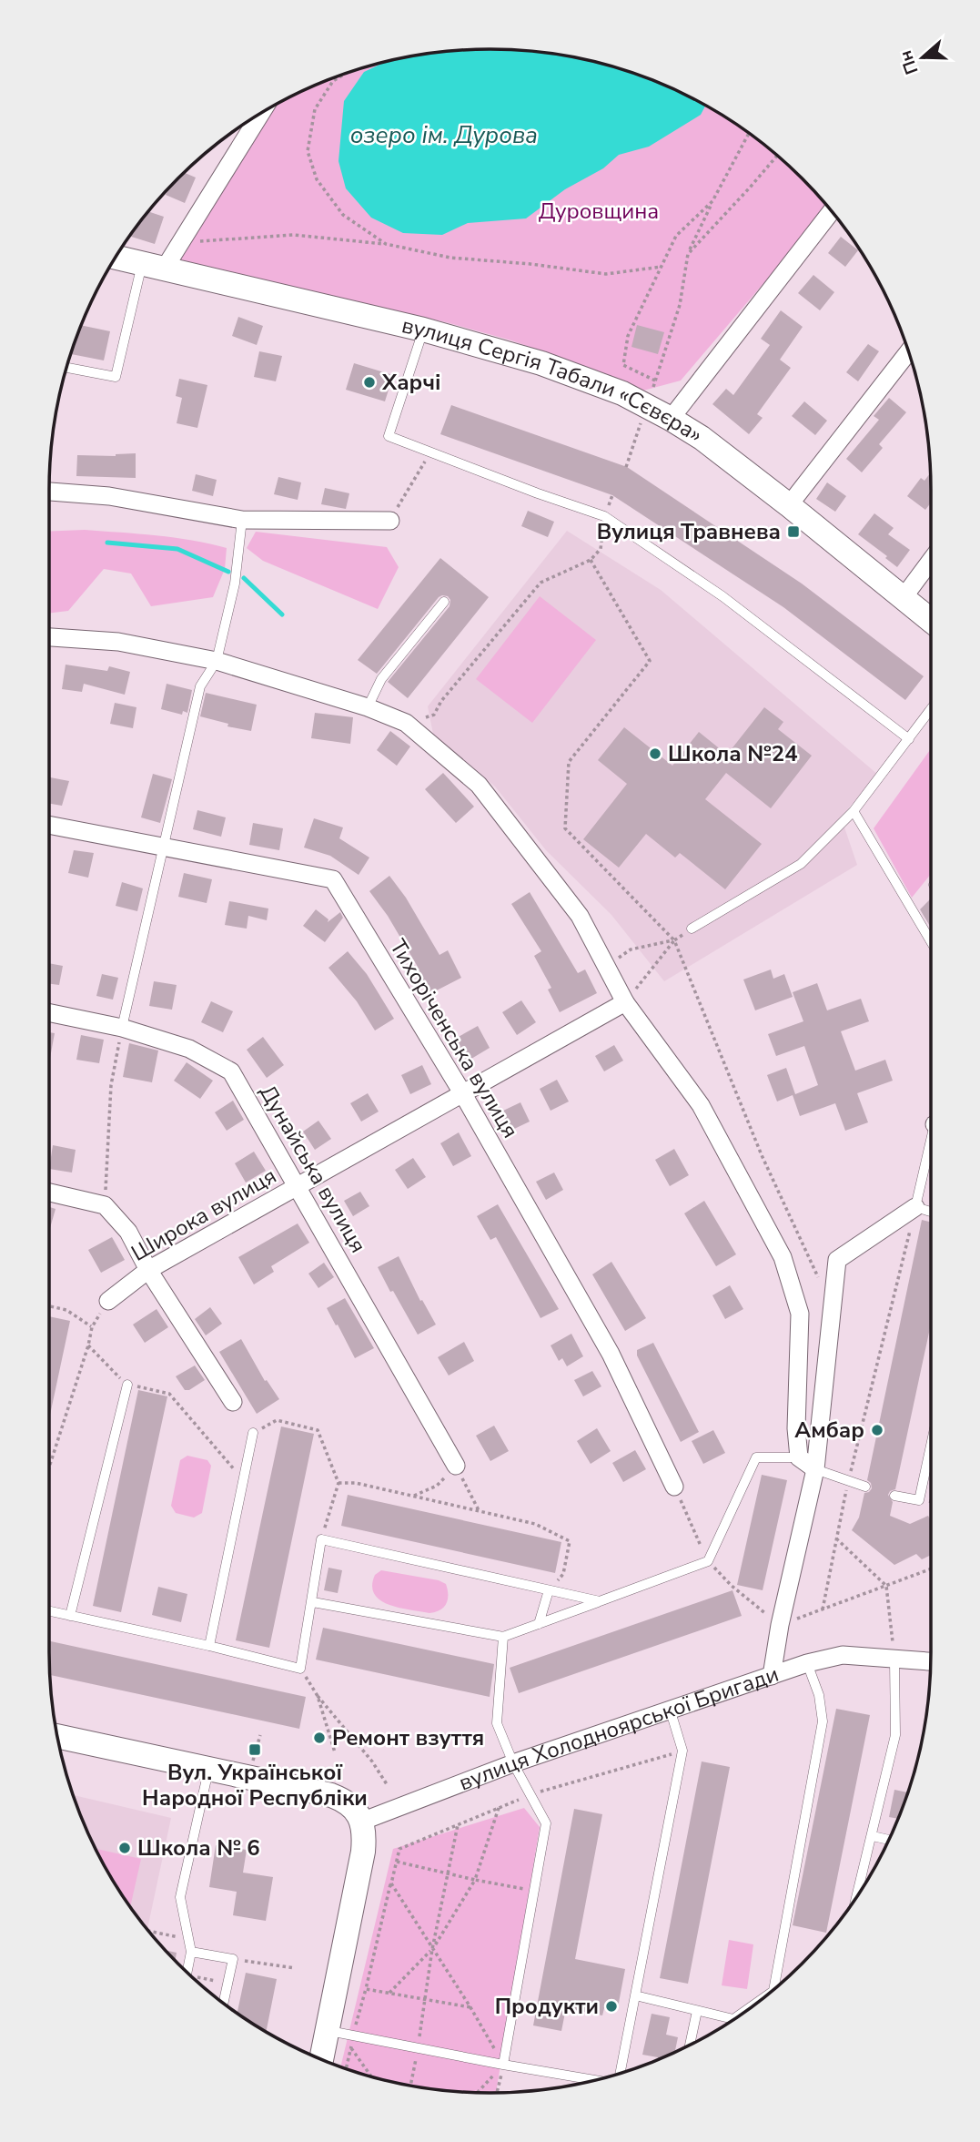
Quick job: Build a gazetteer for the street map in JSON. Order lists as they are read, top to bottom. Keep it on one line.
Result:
{"streets":{"main road":["вулиця Сергія Табали «Сєвєра»"],"street":["Тихоріченська вулиця","Дунайська вулиця","Широка вулиця","вулиця Холодноярської Бригади"]},"crossings":[["Тихоріченська вулиця","Широка вулиця"],["Дунайська вулиця","Широка вулиця"]],"water":["озеро ім. Дурова"],"parks":["Дуровщина"],"places":{"other":["Харчі","Школа №24","Амбар","Ремонт взуття","Школа № 6","Продукти"],"transit":["Вулиця Травнева","Вул. Української Народної Республіки"]},"north":"left"}
